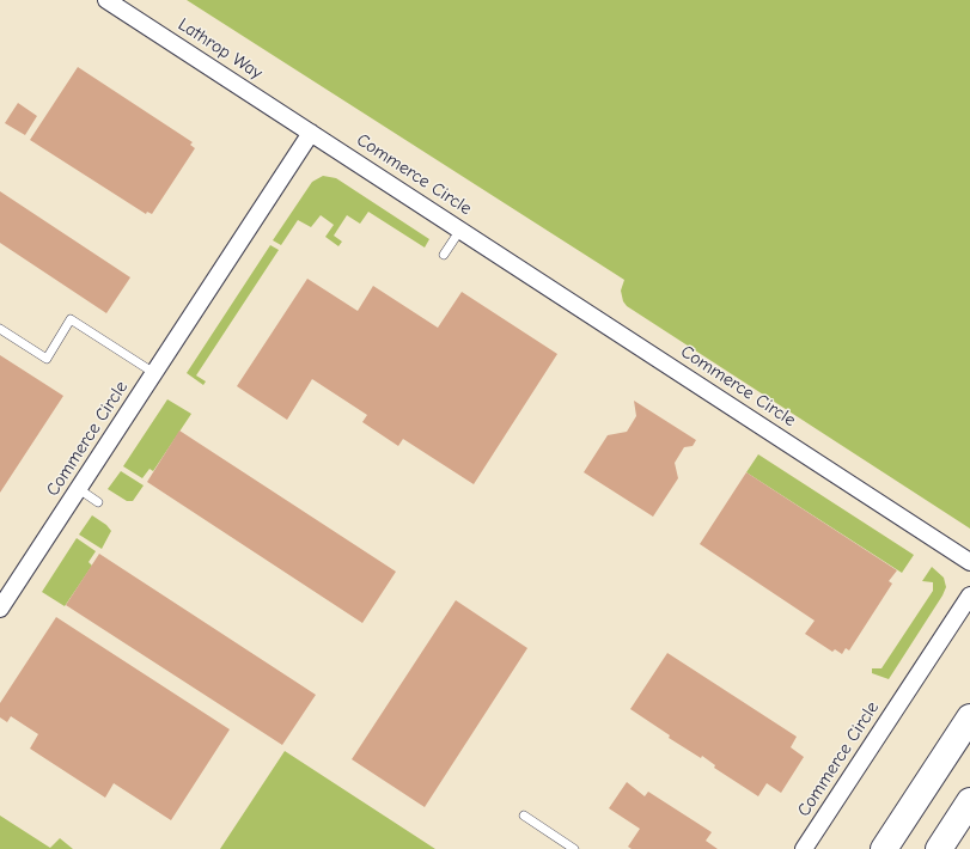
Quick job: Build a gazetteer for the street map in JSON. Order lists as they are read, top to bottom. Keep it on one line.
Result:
{"streets":{"street":["Lathrop Way","Commerce Circle"]},"crossings":[["Lathrop Way","Commerce Circle"]]}
